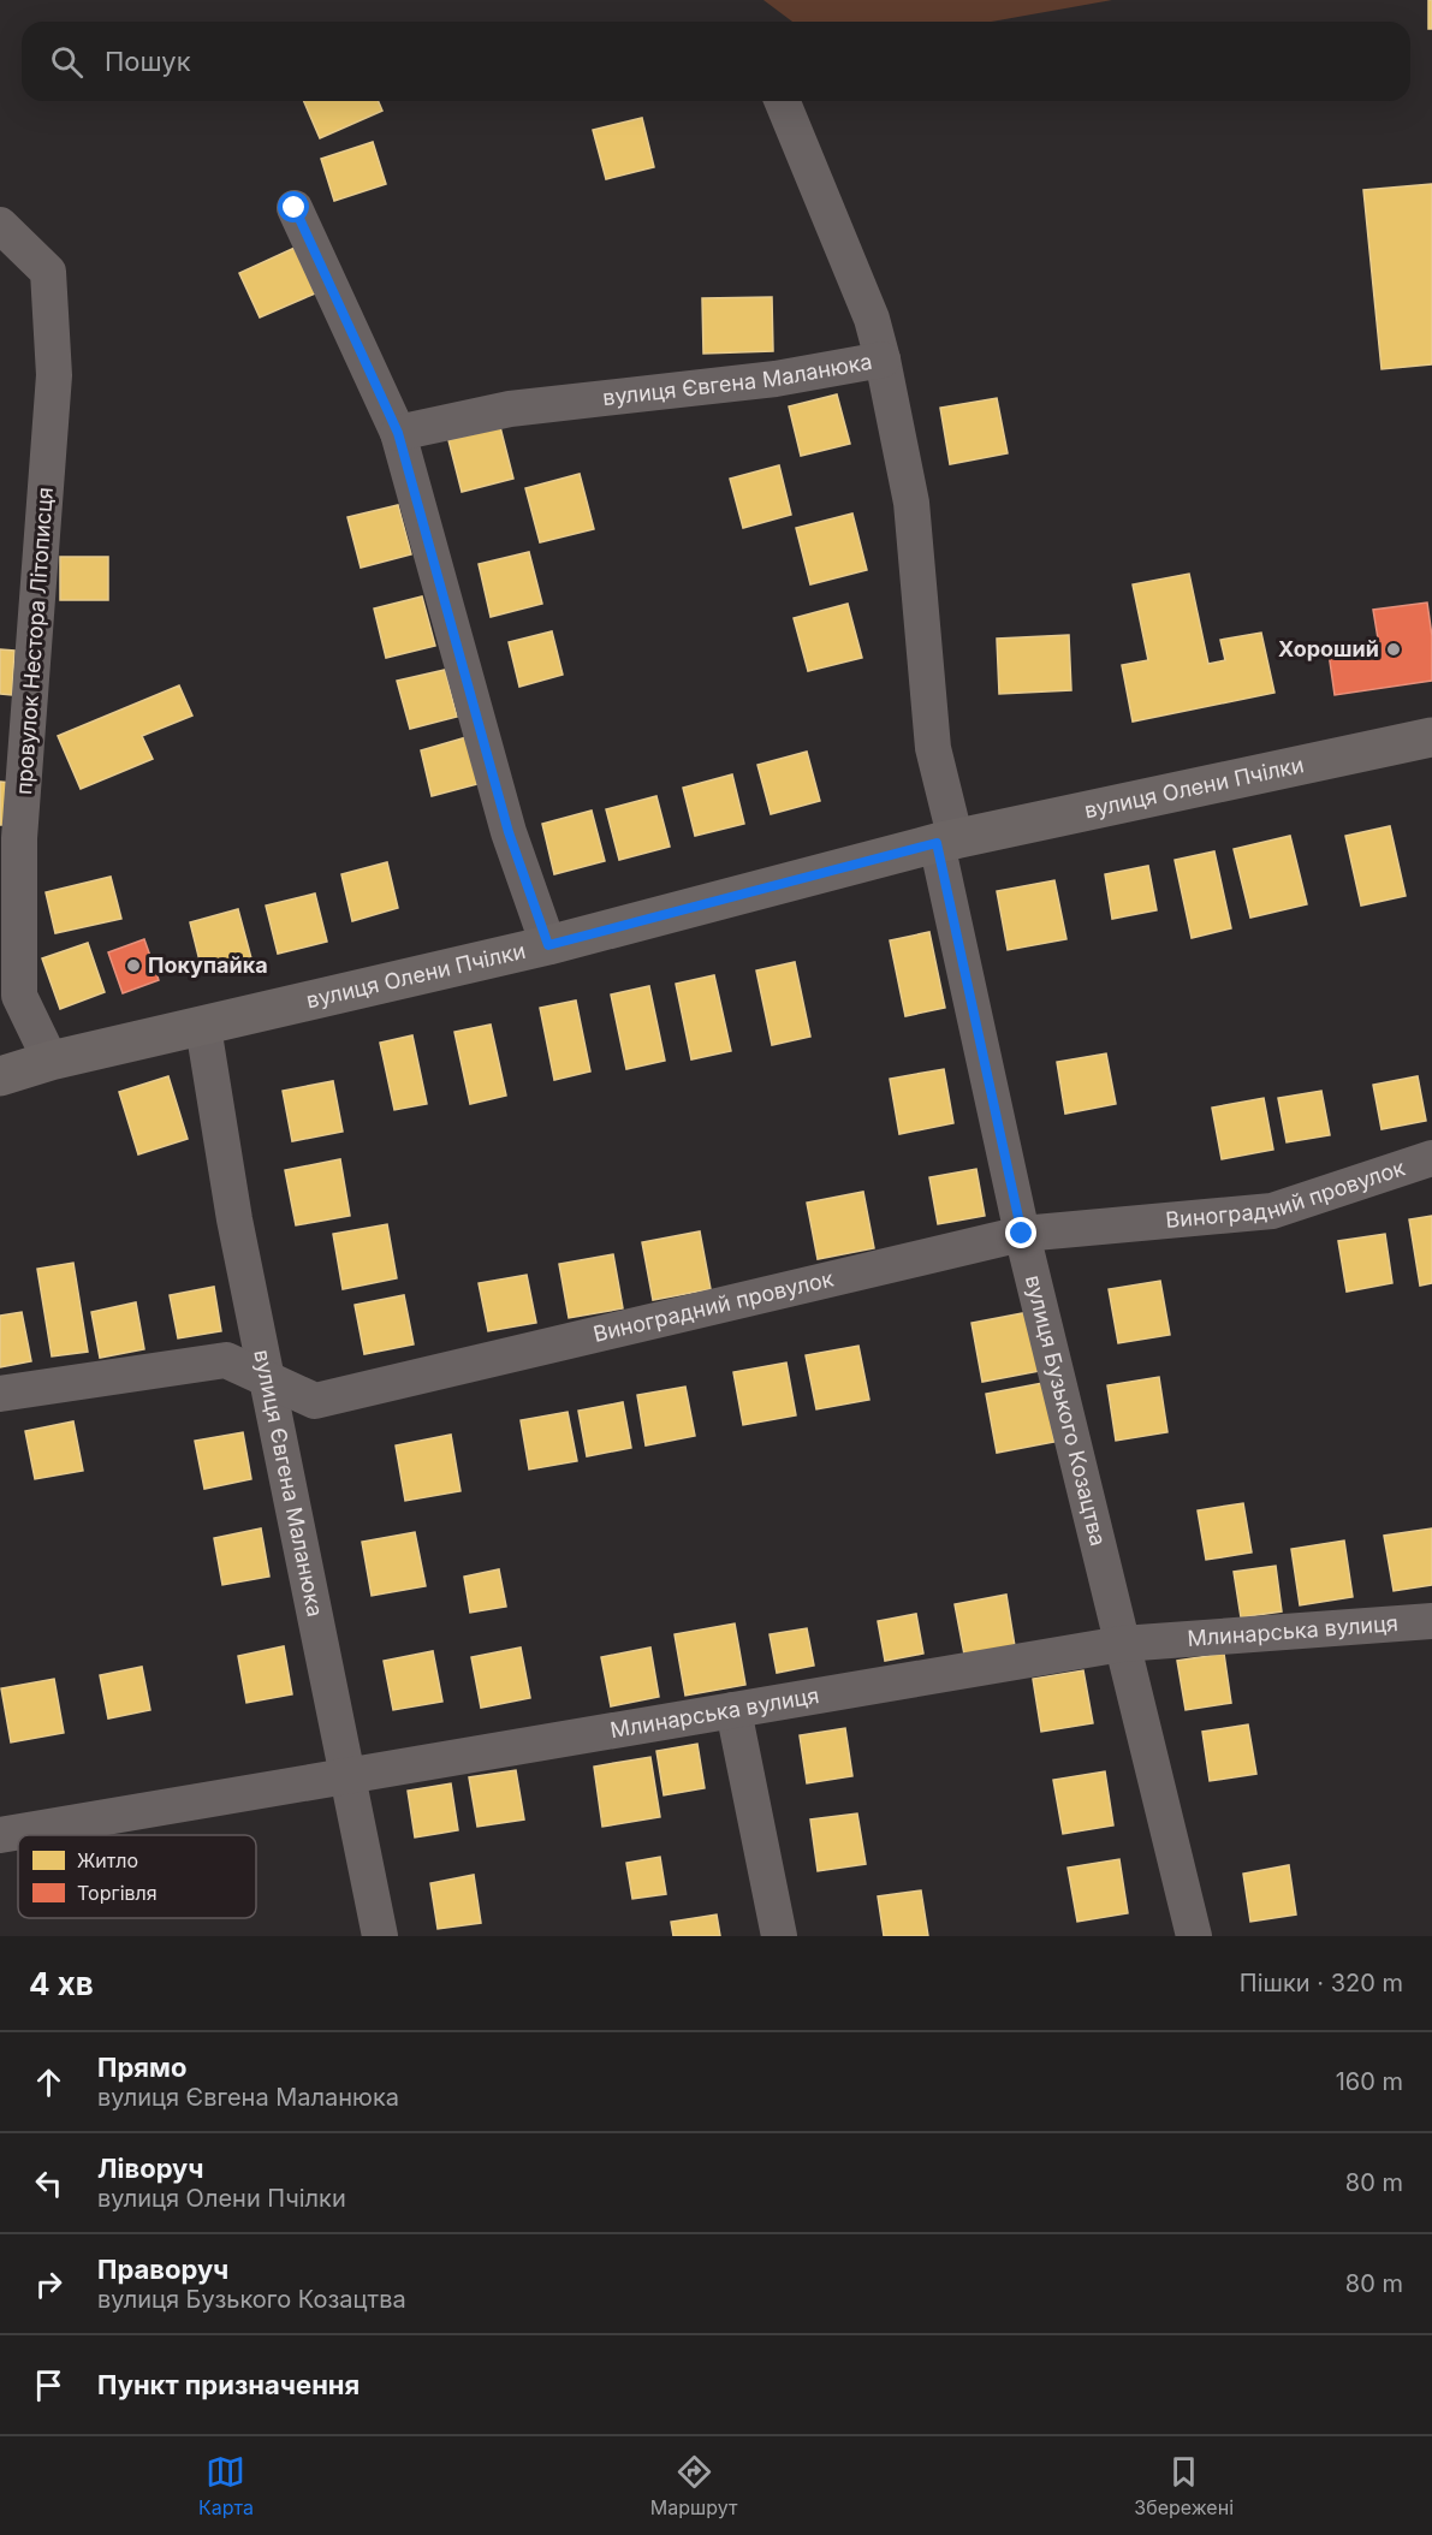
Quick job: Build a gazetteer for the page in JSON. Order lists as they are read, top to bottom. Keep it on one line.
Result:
{"streets":{"street":["вулиця Євгена Маланюка","провулок Нестора Літописця","вулиця Олени Пчілки","Виноградний провулок","вулиця Бузького Козацтва","Млинарська вулиця"]},"crossings":[["вулиця Євгена Маланюка","вулиця Олени Пчілки"],["вулиця Євгена Маланюка","Виноградний провулок"],["вулиця Євгена Маланюка","Млинарська вулиця"],["провулок Нестора Літописця","вулиця Олени Пчілки"],["вулиця Олени Пчілки","вулиця Бузького Козацтва"],["Виноградний провулок","вулиця Бузького Козацтва"],["вулиця Бузького Козацтва","Млинарська вулиця"]],"places":["Хороший","Покупайка"],"legend":["Житло","Торгівля"],"page":{"search":"Пошук","heading":["4 хв","Пішки · 320 m"],"list":[["Прямо","вулиця Євгена Маланюка","160 m"],["Ліворуч","вулиця Олени Пчілки","80 m"],["Праворуч","вулиця Бузького Козацтва","80 m"],"Пункт призначення"],"nav":["Карта","Маршрут","Збережені"]}}
